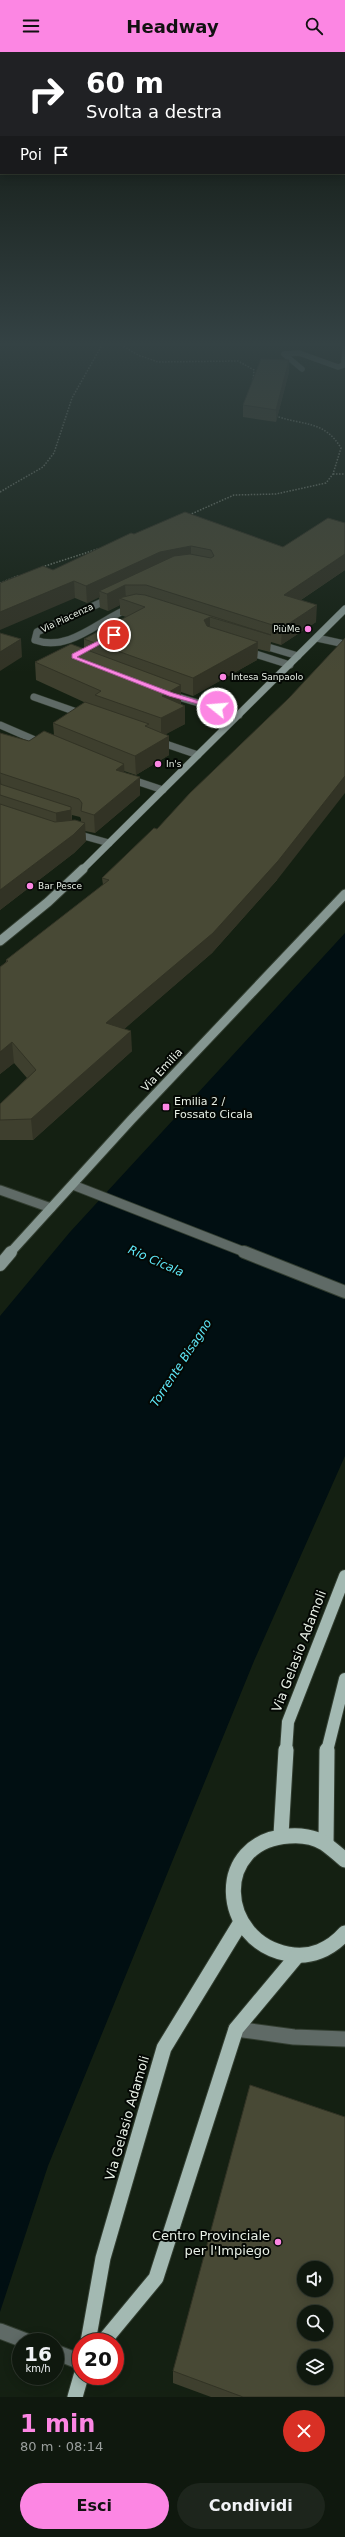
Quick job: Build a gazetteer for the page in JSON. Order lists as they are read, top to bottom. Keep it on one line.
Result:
{"streets":{"main road":["Via Emilia","Via Gelasio Adamoli"],"street":["Via Piacenza"]},"water":["Rio Cicala","Torrente Bisagno"],"places":{"other":["PiùMe","Intesa Sanpaolo","In's","Bar Pesce","Centro Provinciale per l'Impiego"],"transit":["Emilia 2 / Fossato Cicala"]},"page":{"header":"Headway","turn":["60 m","Svolta a destra"],"then":"Poi","speed":"16 km/h","limit":"20","heading":["1 min","80 m · 08:14"],"buttons":["Esci","Condividi"]}}
